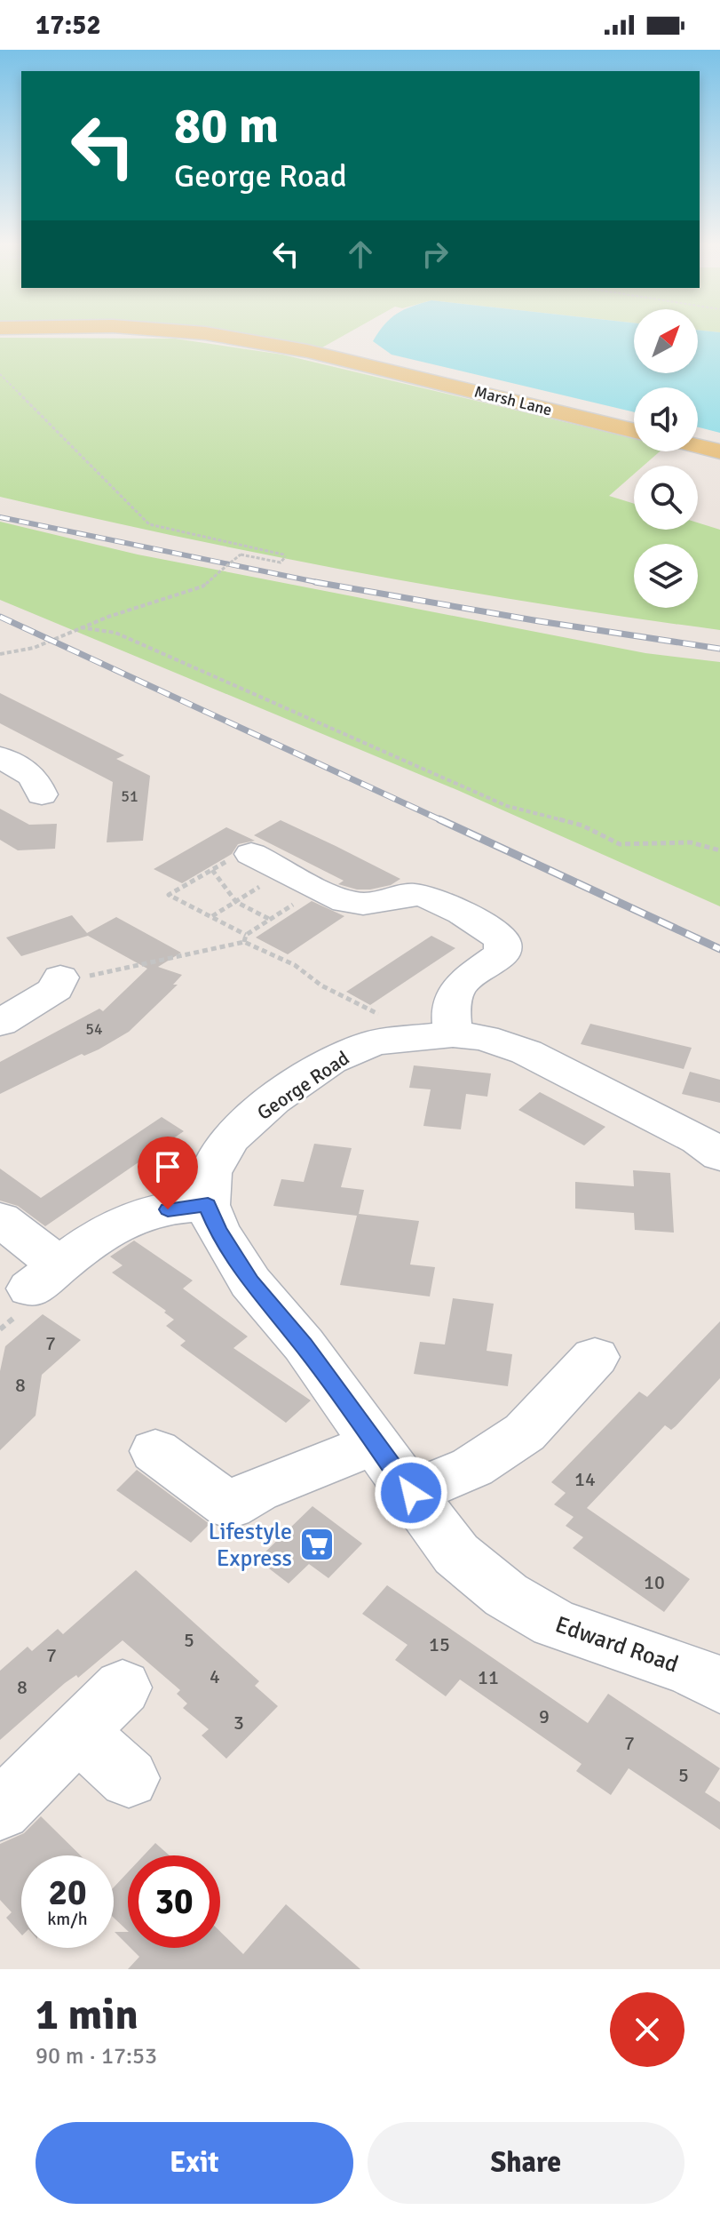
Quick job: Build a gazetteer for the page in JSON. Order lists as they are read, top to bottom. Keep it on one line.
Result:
{"streets":{"main road":["Marsh Lane"],"street":["George Road","Edward Road"]},"places":{"supermarket":["Lifestyle Express"]},"house_numbers":["51","54","7","8","14","10","5","15","7","4","11","8","9","3","7","5"],"north":"top right","page":{"status":"17:52","turn":["80 m","George Road"],"speed":"20 km/h","limit":"30","heading":["1 min","90 m · 17:53"],"buttons":["Exit","Share"]}}
